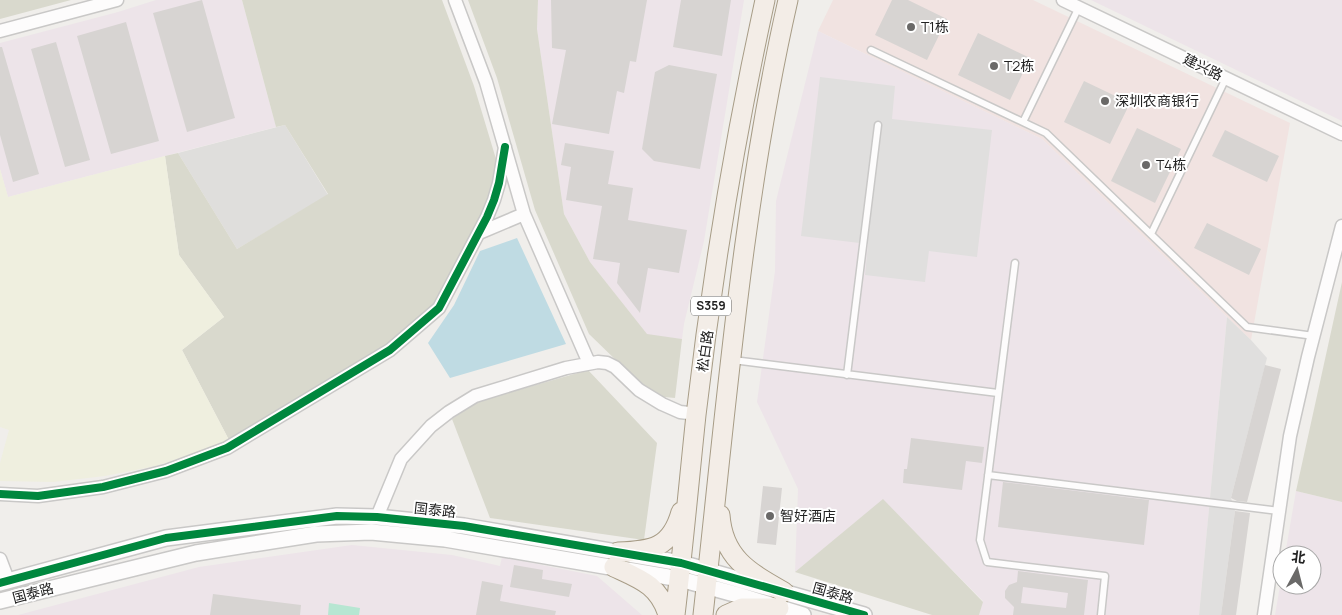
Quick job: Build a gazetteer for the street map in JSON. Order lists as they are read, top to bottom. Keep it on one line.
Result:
{"streets":{"main road":["S359","松白路"],"street":["建兴路","国泰路"]},"crossings":[["松白路","国泰路"]],"places":["T1栋","T2栋","深圳农商银行","T4栋","智好酒店"],"north":"top"}
